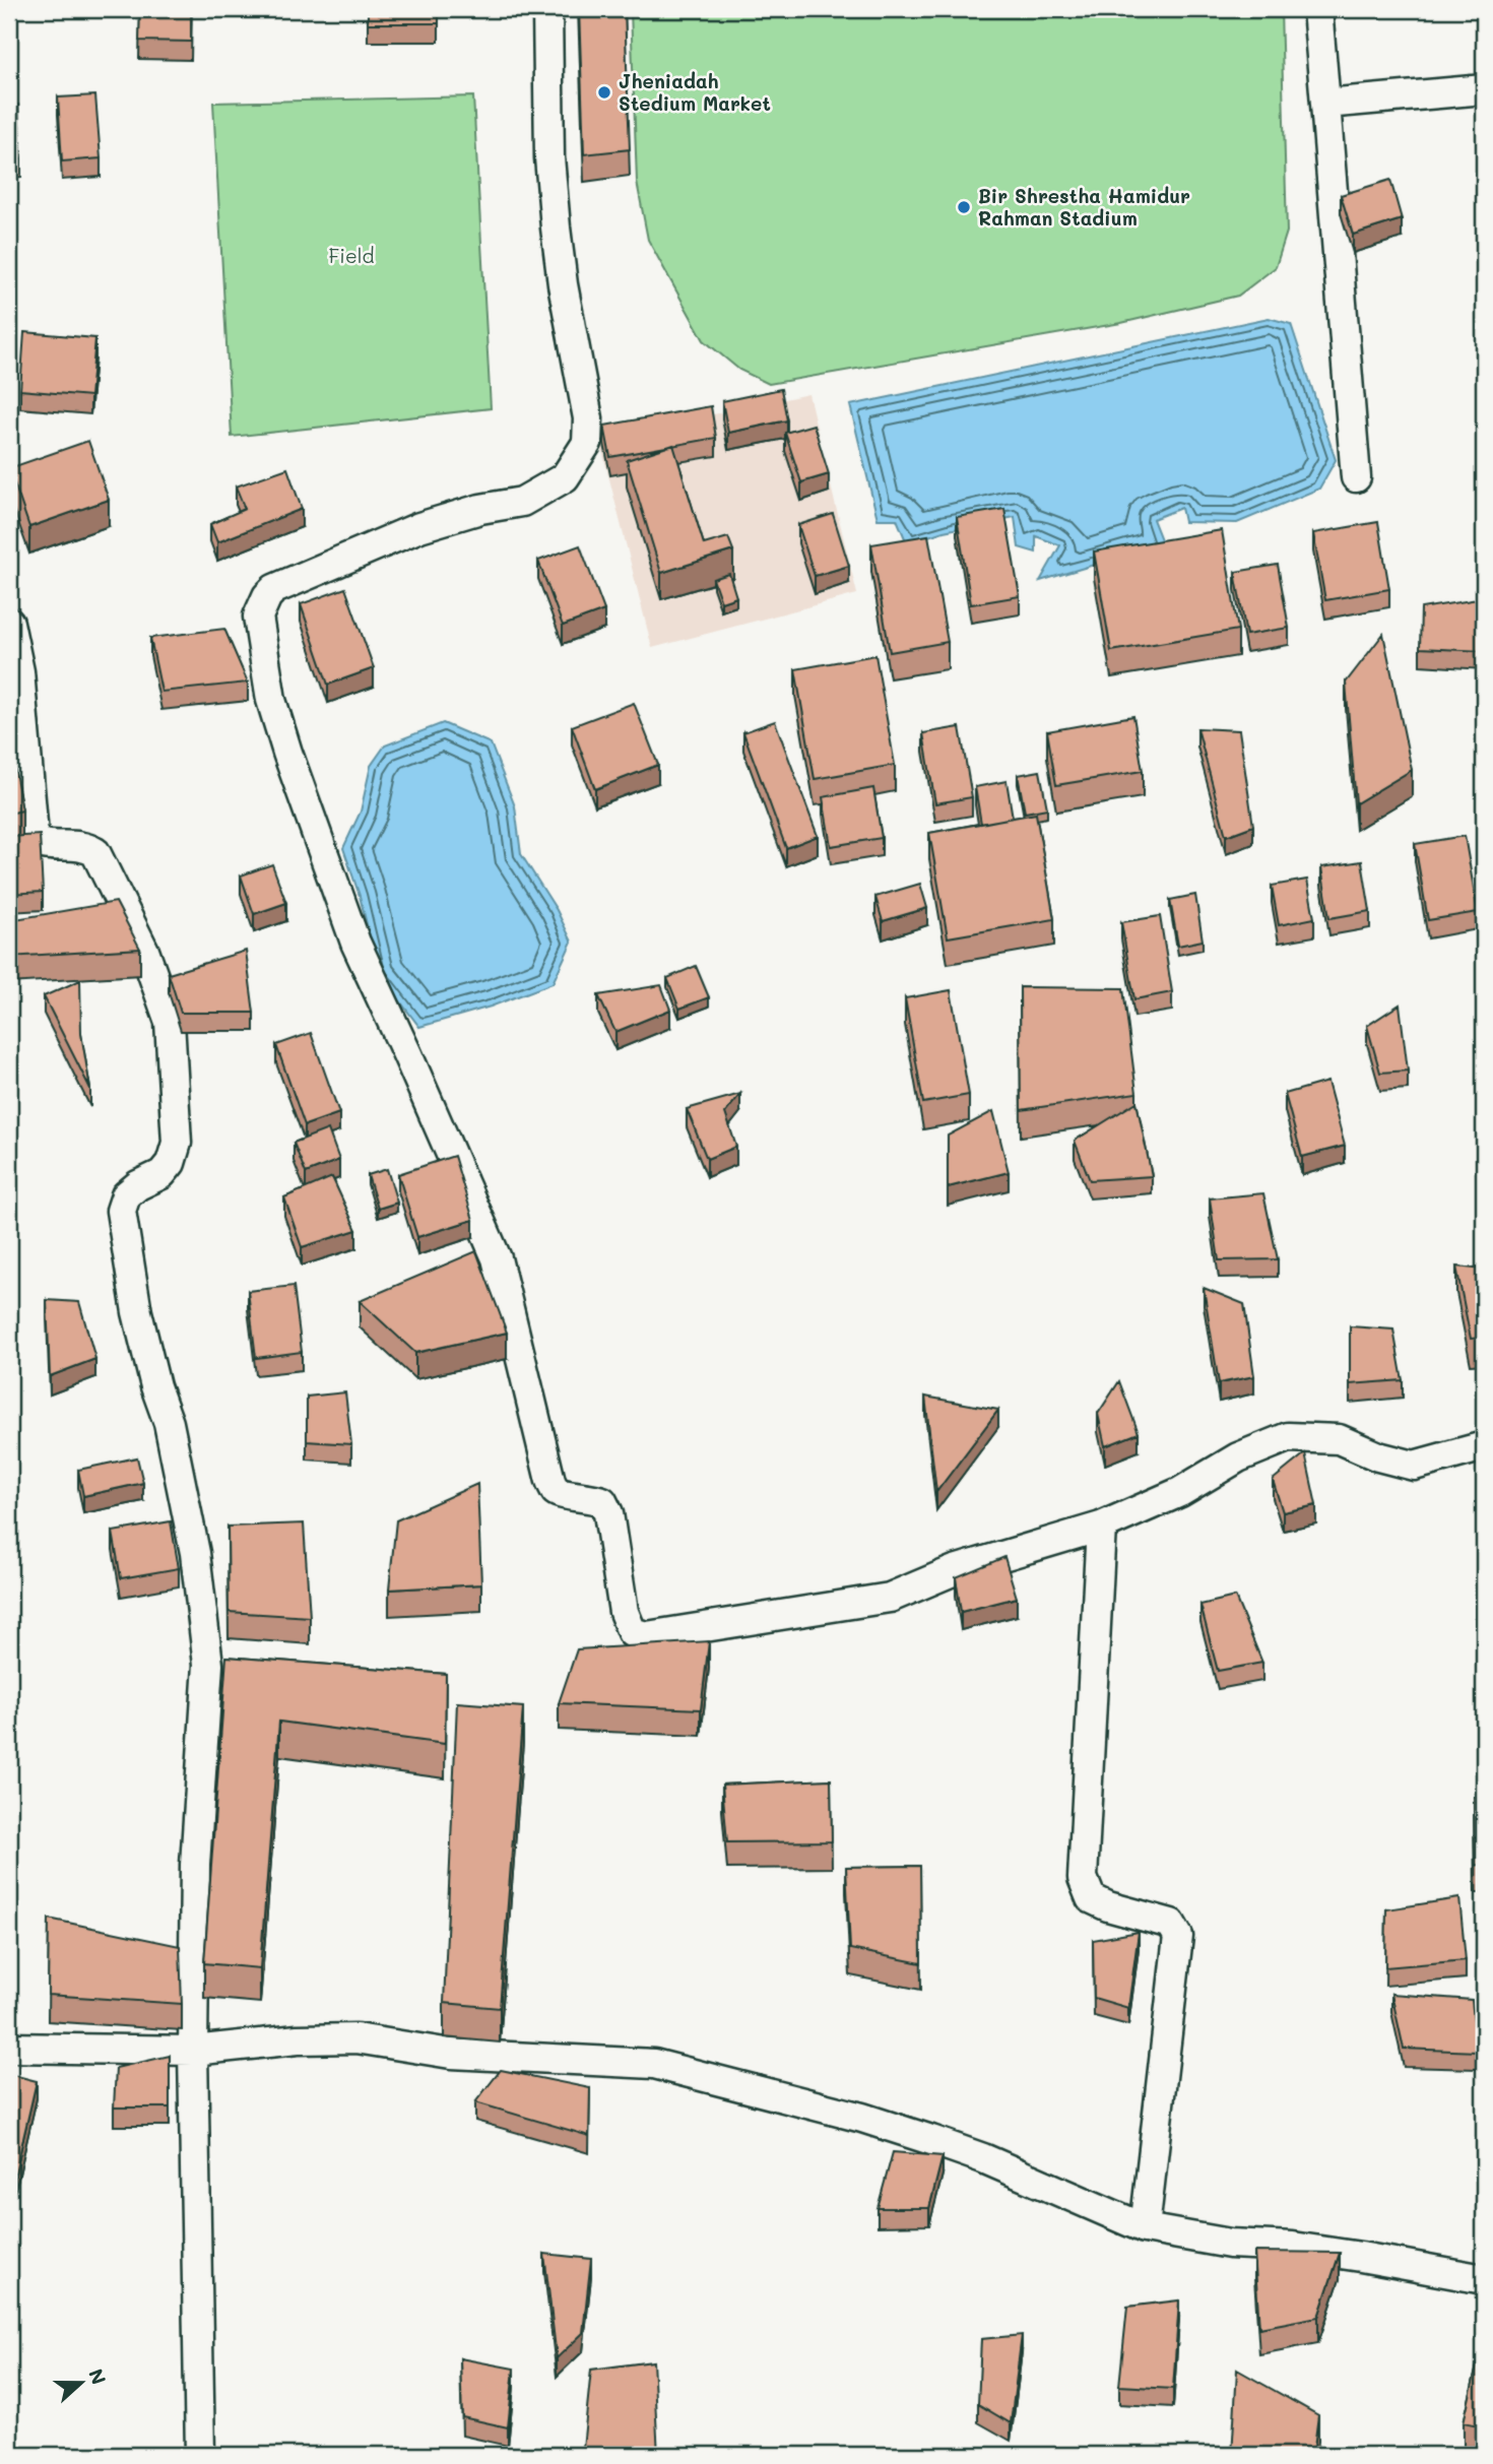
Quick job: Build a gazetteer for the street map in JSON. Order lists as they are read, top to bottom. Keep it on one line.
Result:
{"parks":["Field"],"places":["Jheniadah Stedium Market","Bir Shrestha Hamidur Rahman Stadium"],"north":"right"}
